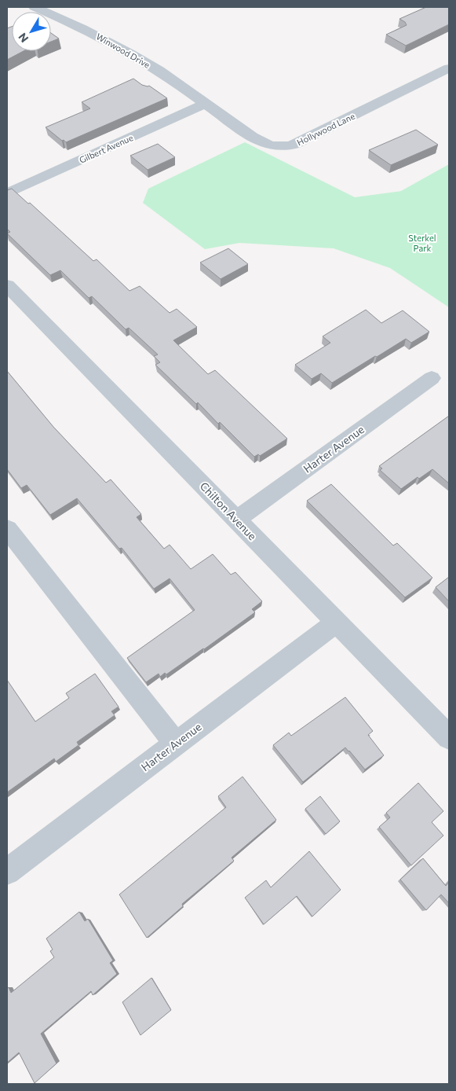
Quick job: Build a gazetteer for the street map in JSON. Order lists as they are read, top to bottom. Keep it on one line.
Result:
{"streets":{"street":["Winwood Drive","Hollywood Lane","Gilbert Avenue","Harter Avenue","Chilton Avenue"]},"crossings":[["Winwood Drive","Hollywood Lane"],["Winwood Drive","Gilbert Avenue"],["Hollywood Lane","Gilbert Avenue"],["Harter Avenue","Chilton Avenue"]],"parks":["Sterkel Park"],"north":"bottom left"}
